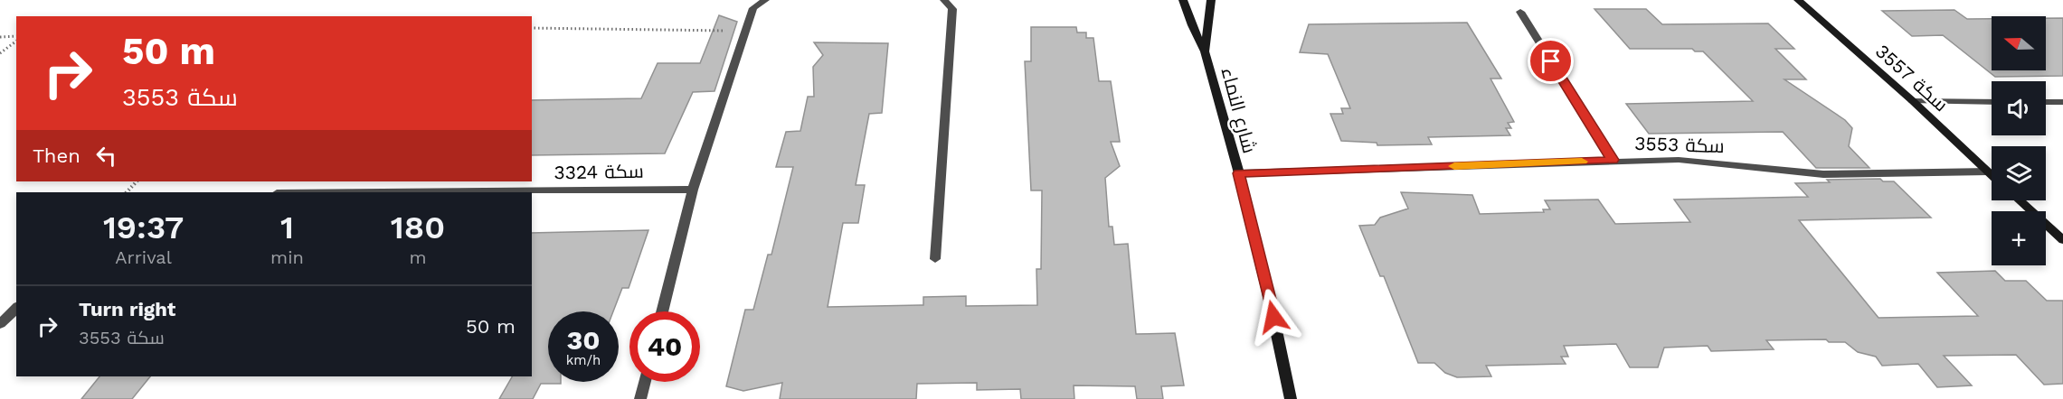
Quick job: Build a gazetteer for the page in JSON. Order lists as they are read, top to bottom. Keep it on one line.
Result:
{"streets":{"street":["سكة 3557","شارع النماء","سكة 3553","سكة 3324"]},"crossings":[["سكة 3557","سكة 3553"],["شارع النماء","سكة 3553"]],"north":"left","page":{"map_buttons":"+","turn":["50 m","سكة 3553"],"then":"Then","eta":["19:37","Arrival","1","min","180","m"],"list":[{"name":"Turn right","note":"سكة 3553","value":"50 m"}],"speed":"30 km/h","limit":"40"}}
